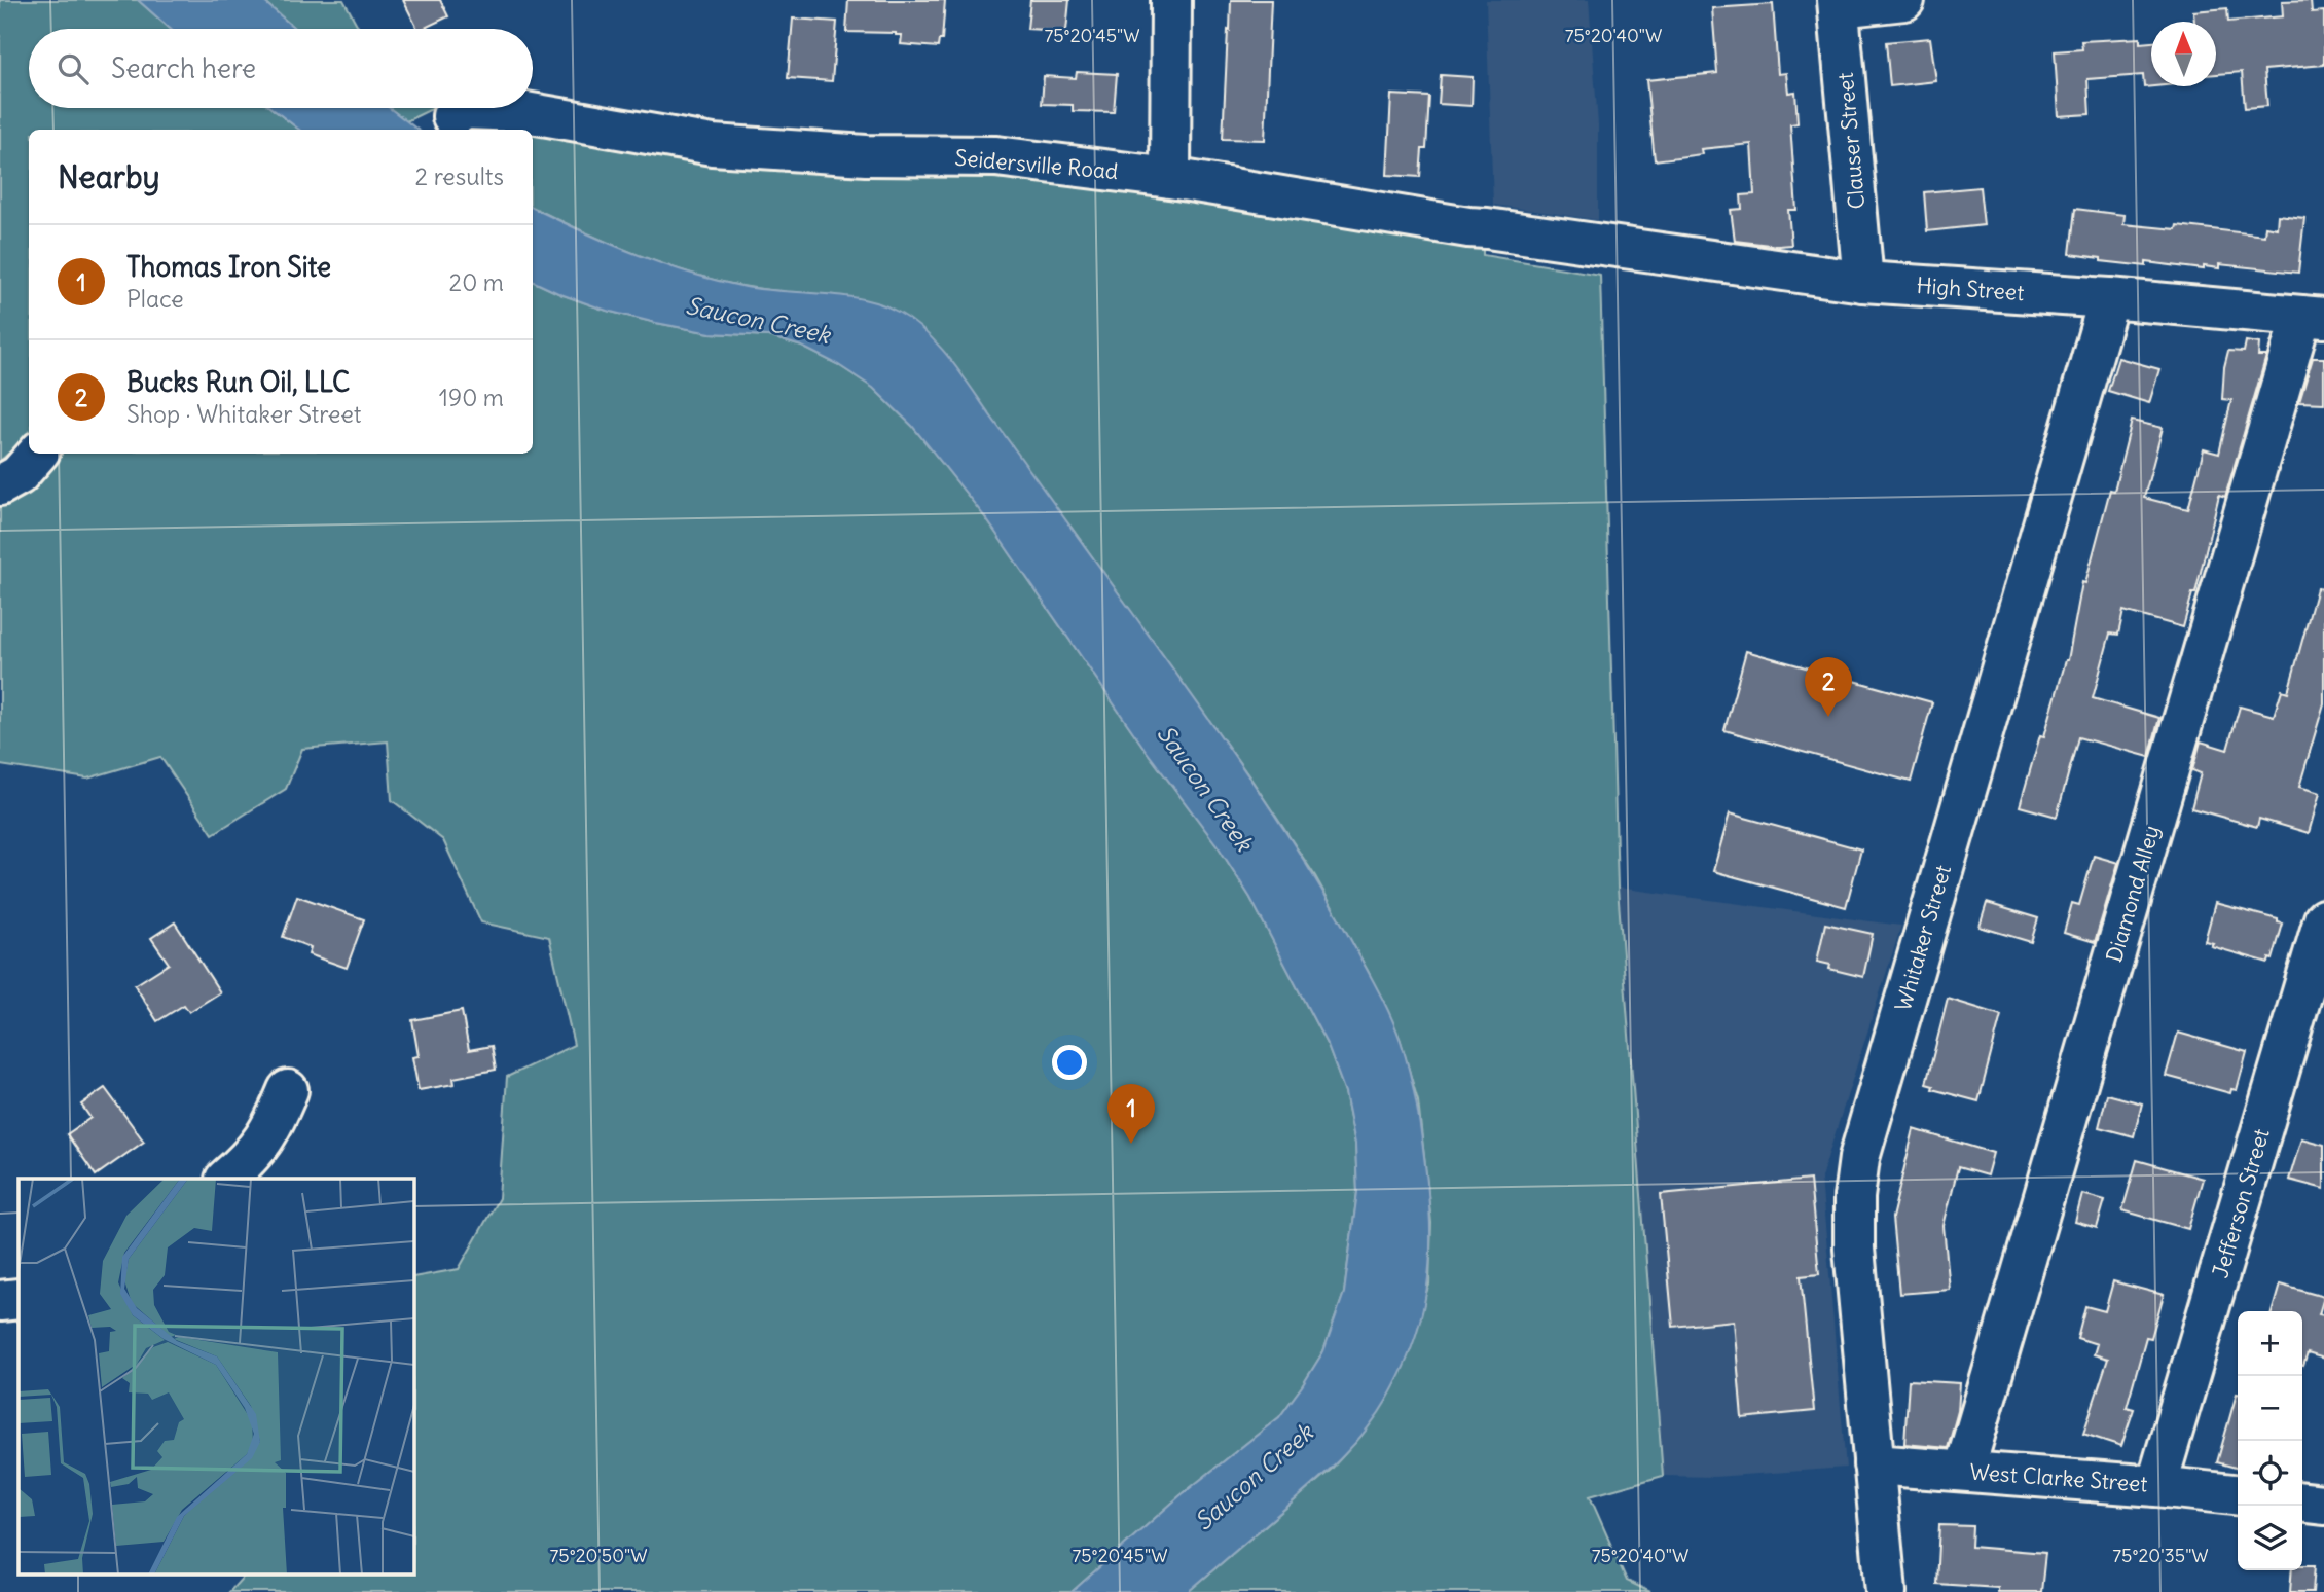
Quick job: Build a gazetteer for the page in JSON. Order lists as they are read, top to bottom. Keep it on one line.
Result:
{"streets":{"street":["Clauser Street","Seidersville Road","High Street","Diamond Alley","Whitaker Street","Jefferson Street","West Clarke Street"]},"crossings":[["Clauser Street","High Street"],["Seidersville Road","High Street"],["High Street","Diamond Alley"],["High Street","Whitaker Street"],["Diamond Alley","West Clarke Street"],["Whitaker Street","West Clarke Street"],["Jefferson Street","West Clarke Street"]],"water":["Saucon Creek"],"north":"top","page":{"search":"Search here","heading":["Nearby","2 results"],"list":[{"mark":"1","name":"Thomas Iron Site","note":"Place","value":"20 m"},{"mark":"2","name":"Bucks Run Oil, LLC","note":"Shop · Whitaker Street","value":"190 m"}],"pins":["2","1"],"map_buttons":["+","−"]},"coordinates":["75°20'45\"W","75°20'40\"W","75°20'50\"W","75°20'35\"W"]}
